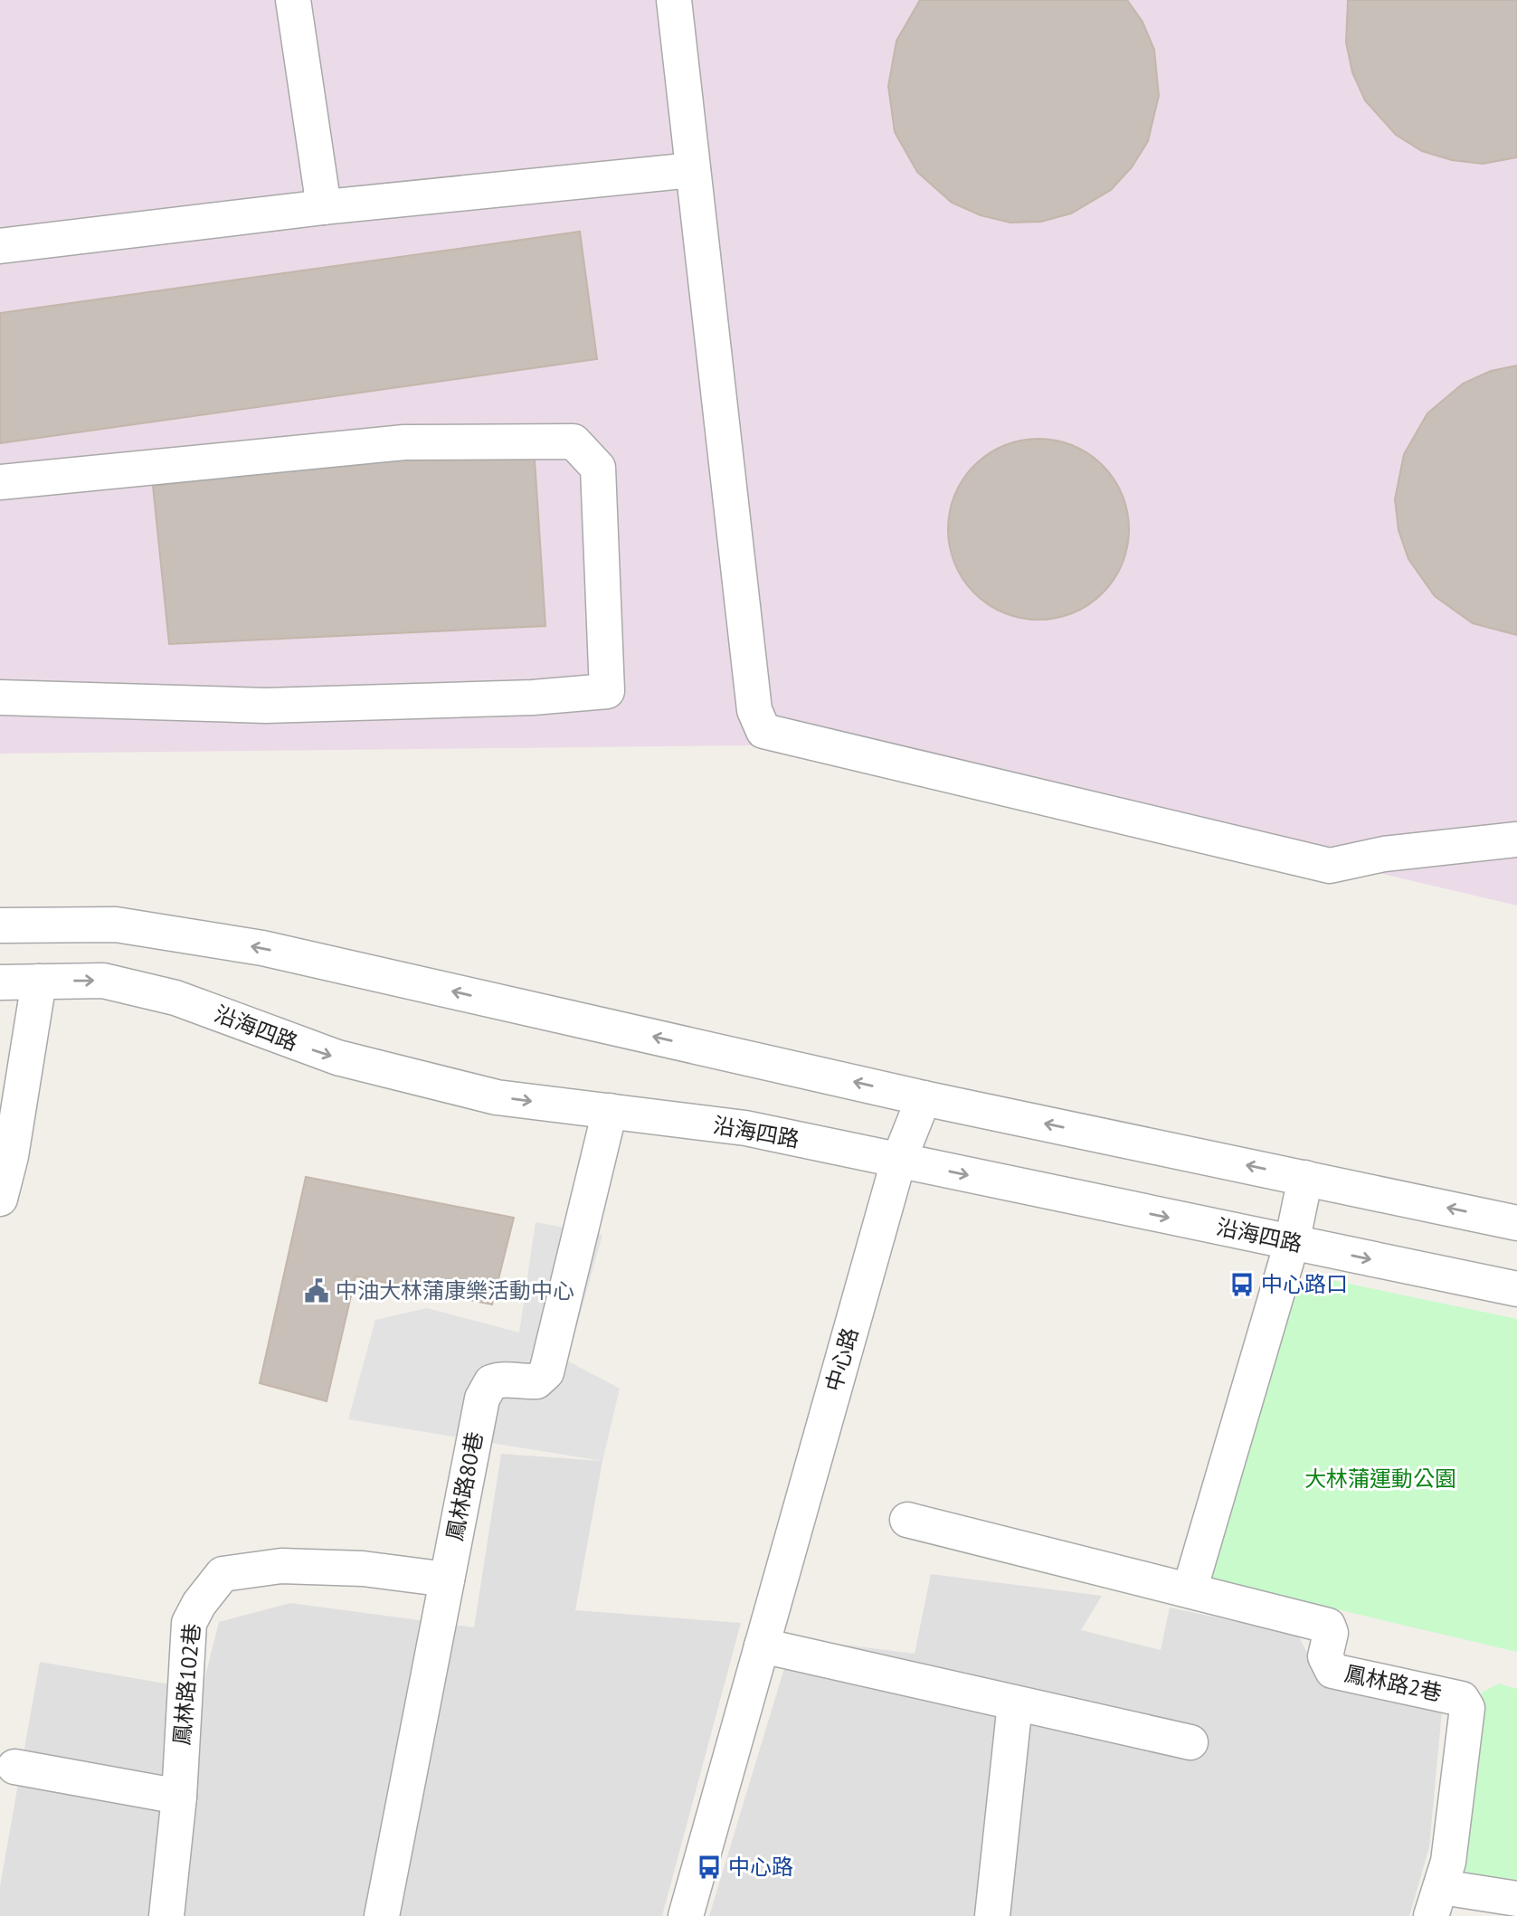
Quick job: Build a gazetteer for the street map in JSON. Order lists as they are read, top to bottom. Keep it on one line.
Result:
{"streets":{"street":["沿海四路","中心路","鳳林路80巷","鳳林路2巷","鳳林路102巷"]},"crossings":[["沿海四路","中心路"],["沿海四路","鳳林路80巷"],["鳳林路80巷","鳳林路102巷"]],"parks":["大林蒲運動公園"],"places":{"bus stop":["中心路口","中心路"],"public building":["中油大林蒲康樂活動中心"]}}
